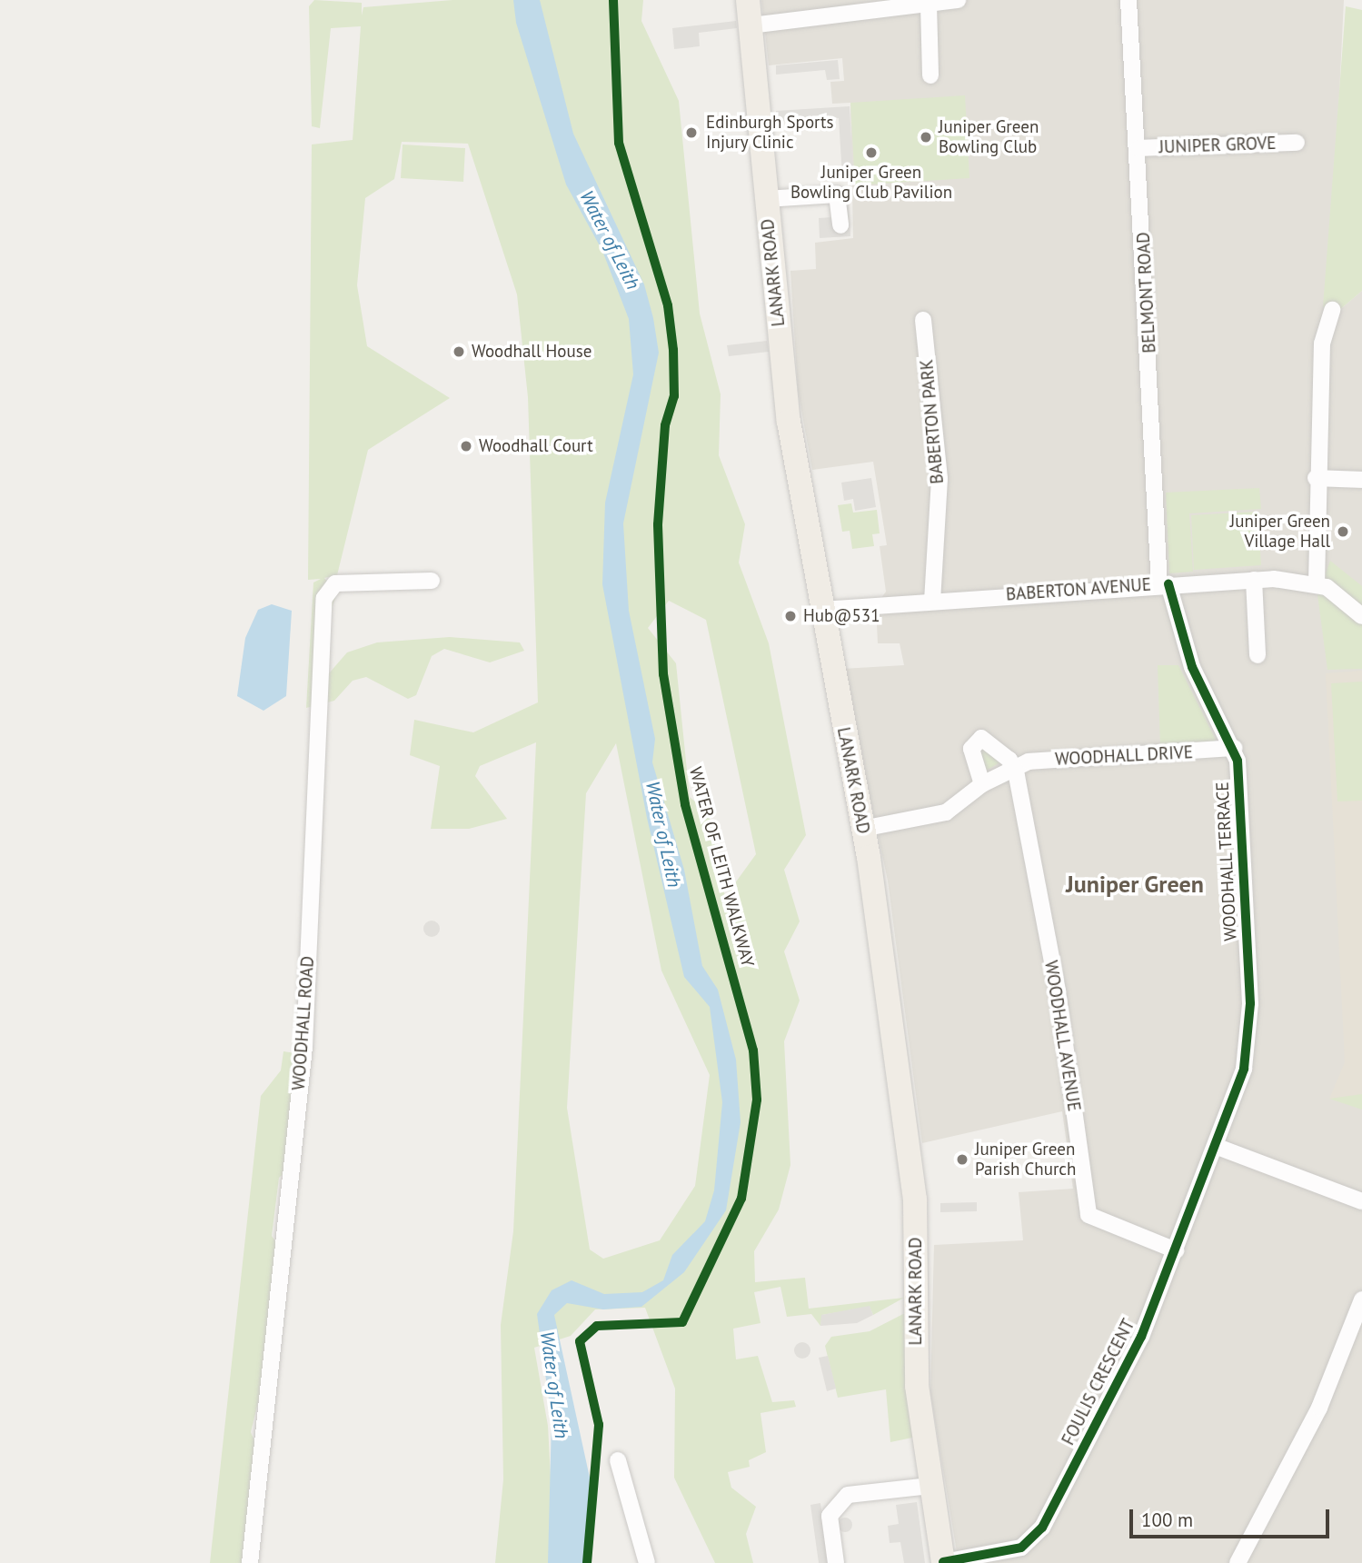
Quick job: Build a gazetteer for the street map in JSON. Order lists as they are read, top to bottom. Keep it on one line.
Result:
{"streets":{"main road":["LANARK ROAD"],"street":["JUNIPER GROVE","BELMONT ROAD","BABERTON PARK","BABERTON AVENUE","WOODHALL DRIVE","WOODHALL TERRACE","WOODHALL ROAD","WOODHALL AVENUE","FOULIS CRESCENT"],"cycle path":["WATER OF LEITH WALKWAY"]},"crossings":[["JUNIPER GROVE","BELMONT ROAD"],["LANARK ROAD","BABERTON AVENUE"],["LANARK ROAD","WOODHALL DRIVE"],["LANARK ROAD","FOULIS CRESCENT"],["BELMONT ROAD","BABERTON AVENUE"],["BELMONT ROAD","WOODHALL TERRACE"],["BABERTON PARK","BABERTON AVENUE"],["BABERTON AVENUE","WOODHALL TERRACE"],["WOODHALL DRIVE","WOODHALL TERRACE"],["WOODHALL DRIVE","WOODHALL AVENUE"],["WOODHALL TERRACE","FOULIS CRESCENT"],["WOODHALL AVENUE","FOULIS CRESCENT"]],"districts":["Juniper Green"],"water":["Water of Leith"],"places":["Edinburgh Sports Injury Clinic","Juniper Green Bowling Club","Juniper Green Bowling Club Pavilion","Woodhall House","Woodhall Court","Juniper Green Village Hall","Hub@531","Juniper Green Parish Church"],"scale_bar":"100 m"}
